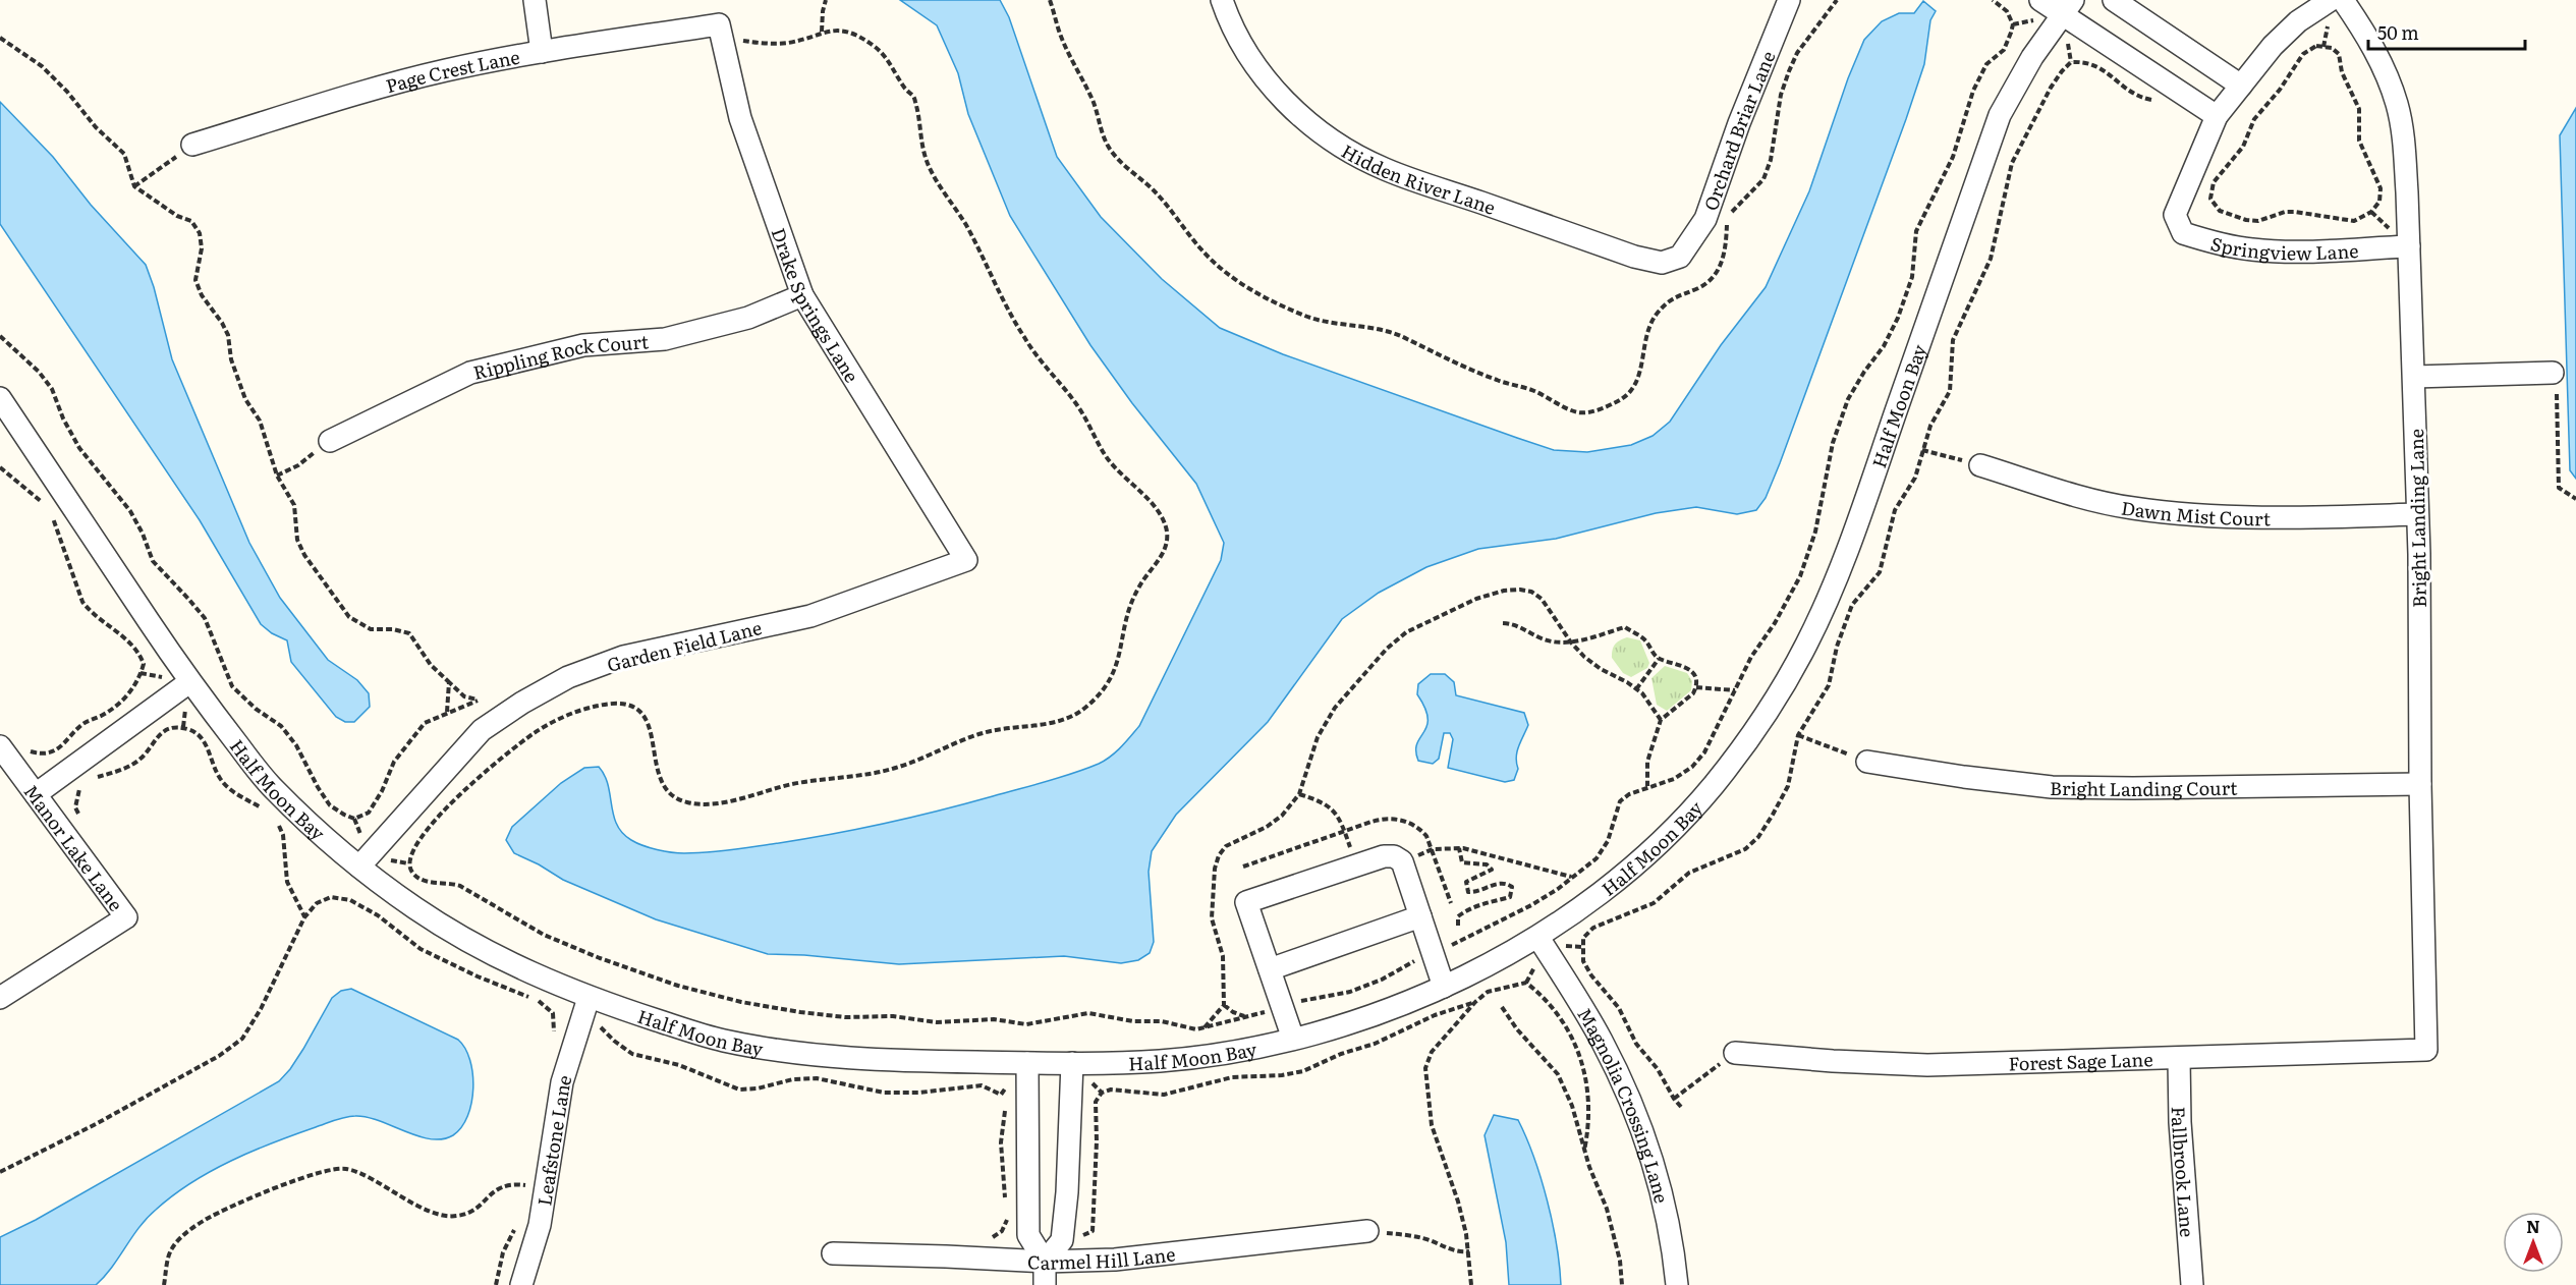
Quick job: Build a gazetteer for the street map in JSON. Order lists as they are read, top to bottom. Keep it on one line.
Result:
{"streets":{"street":["Page Crest Lane","Orchard Briar Lane","Hidden River Lane","Springview Lane","Drake Springs Lane","Rippling Rock Court","Half Moon Bay","Dawn Mist Court","Bright Landing Lane","Garden Field Lane","Bright Landing Court","Manor Lake Lane","Forest Sage Lane","Magnolia Crossing Lane","Leafstone Lane","Fallbrook Lane","Carmel Hill Lane"]},"crossings":[["Page Crest Lane","Drake Springs Lane"],["Orchard Briar Lane","Hidden River Lane"],["Springview Lane","Bright Landing Lane"],["Drake Springs Lane","Rippling Rock Court"],["Drake Springs Lane","Garden Field Lane"],["Half Moon Bay","Garden Field Lane"],["Half Moon Bay","Magnolia Crossing Lane"],["Half Moon Bay","Leafstone Lane"],["Dawn Mist Court","Bright Landing Lane"],["Bright Landing Lane","Bright Landing Court"],["Bright Landing Lane","Forest Sage Lane"],["Forest Sage Lane","Fallbrook Lane"]],"scale_bar":"50 m","north":"top"}
